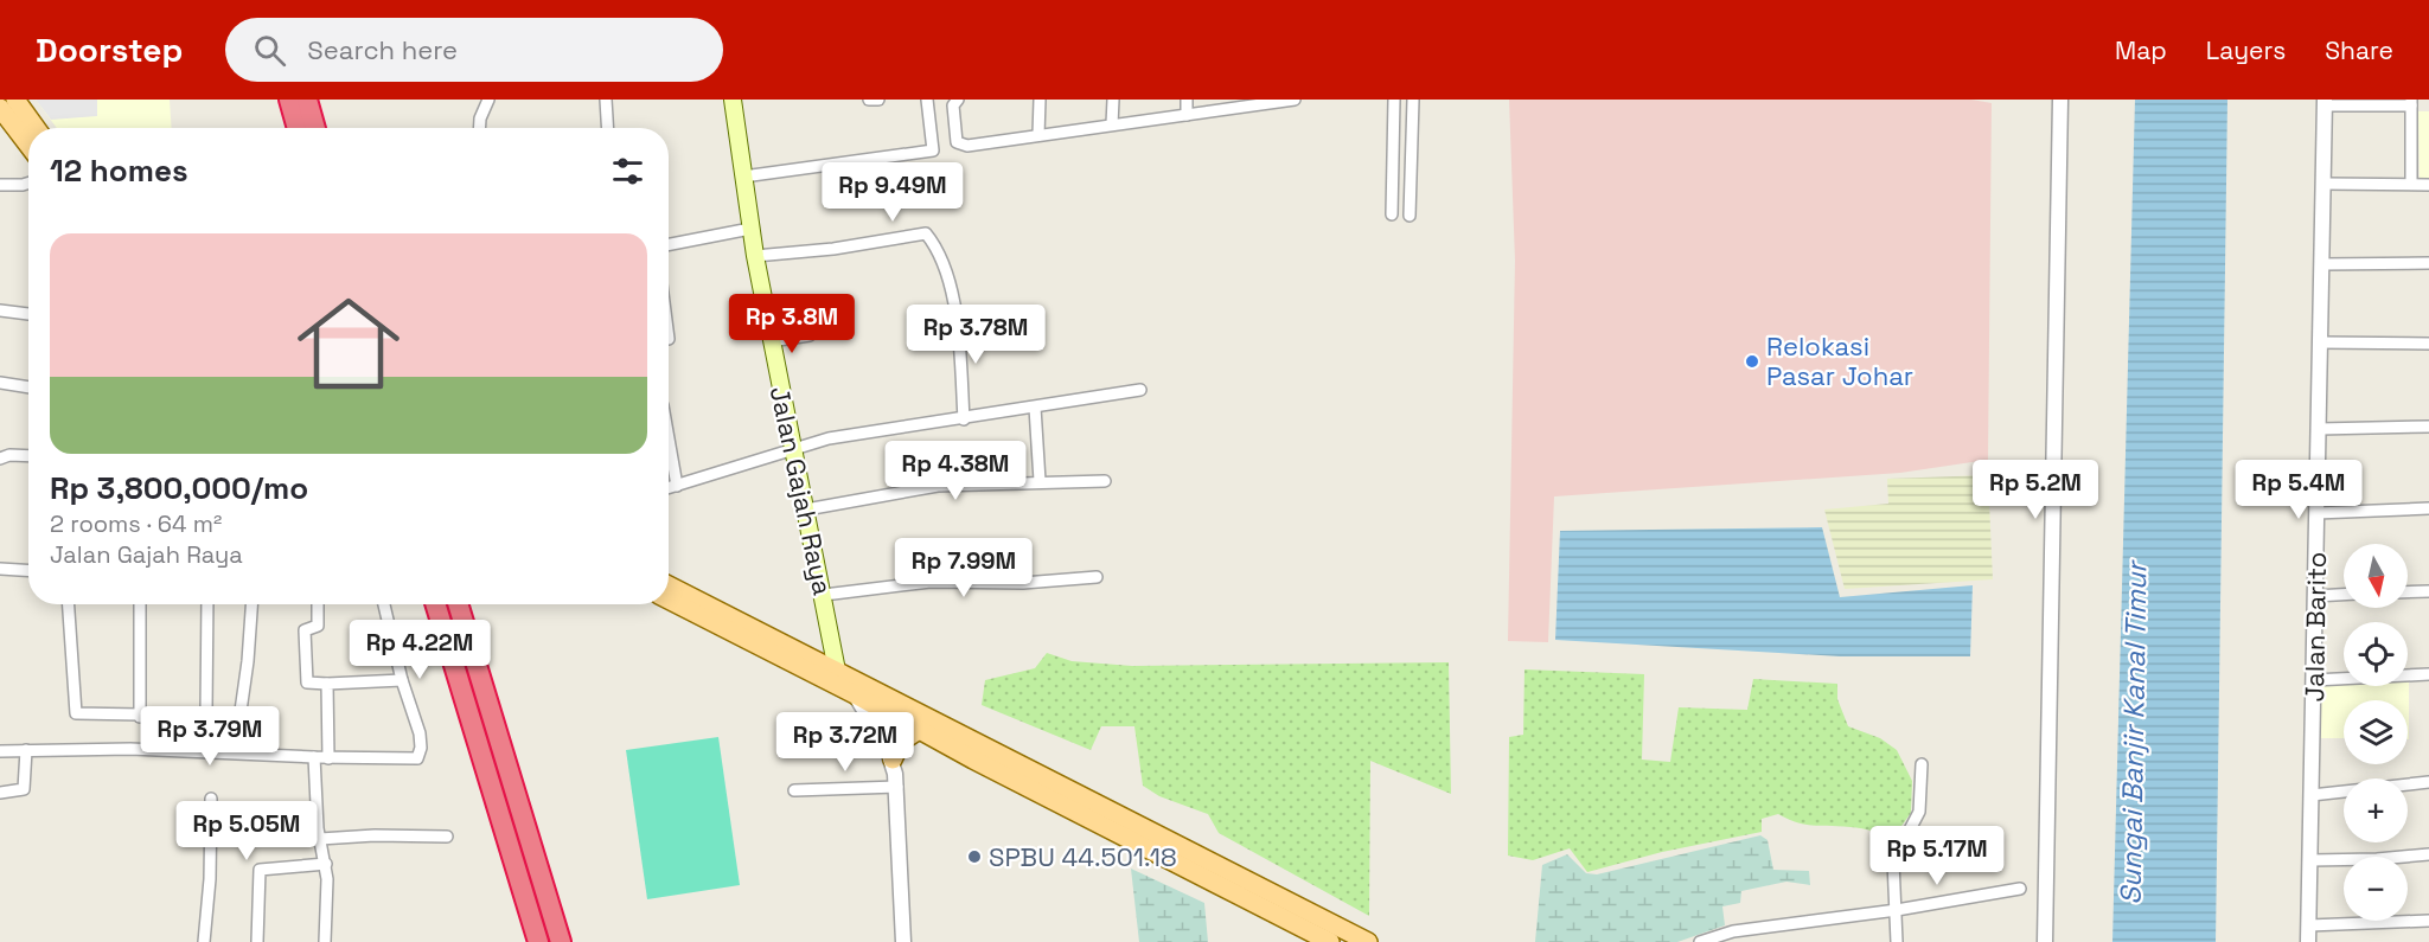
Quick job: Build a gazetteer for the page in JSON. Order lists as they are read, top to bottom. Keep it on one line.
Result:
{"streets":{"main road":["Jalan Gajah Raya"],"street":["Jalan Barito"]},"water":["Sungai Banjir Kanal Timur"],"places":["Relokasi Pasar Johar","SPBU 44.501.18"],"north":"bottom","page":{"header":"Doorstep","search":"Search here","nav":["Map","Layers","Share"],"heading":"12 homes","price":["Rp 9.49M","Rp 3.8M","Rp 3.78M","Rp 4.38M","Rp 5.2M","Rp 5.4M","Rp 7.99M","Rp 4.22M","Rp 3.79M","Rp 3.72M","Rp 5.05M","Rp 5.17M"],"list":[{"name":"Rp 3,800,000/mo","note":"2 rooms · 64 m² · Jalan Gajah Raya"}],"map_buttons":["+","−"]}}
